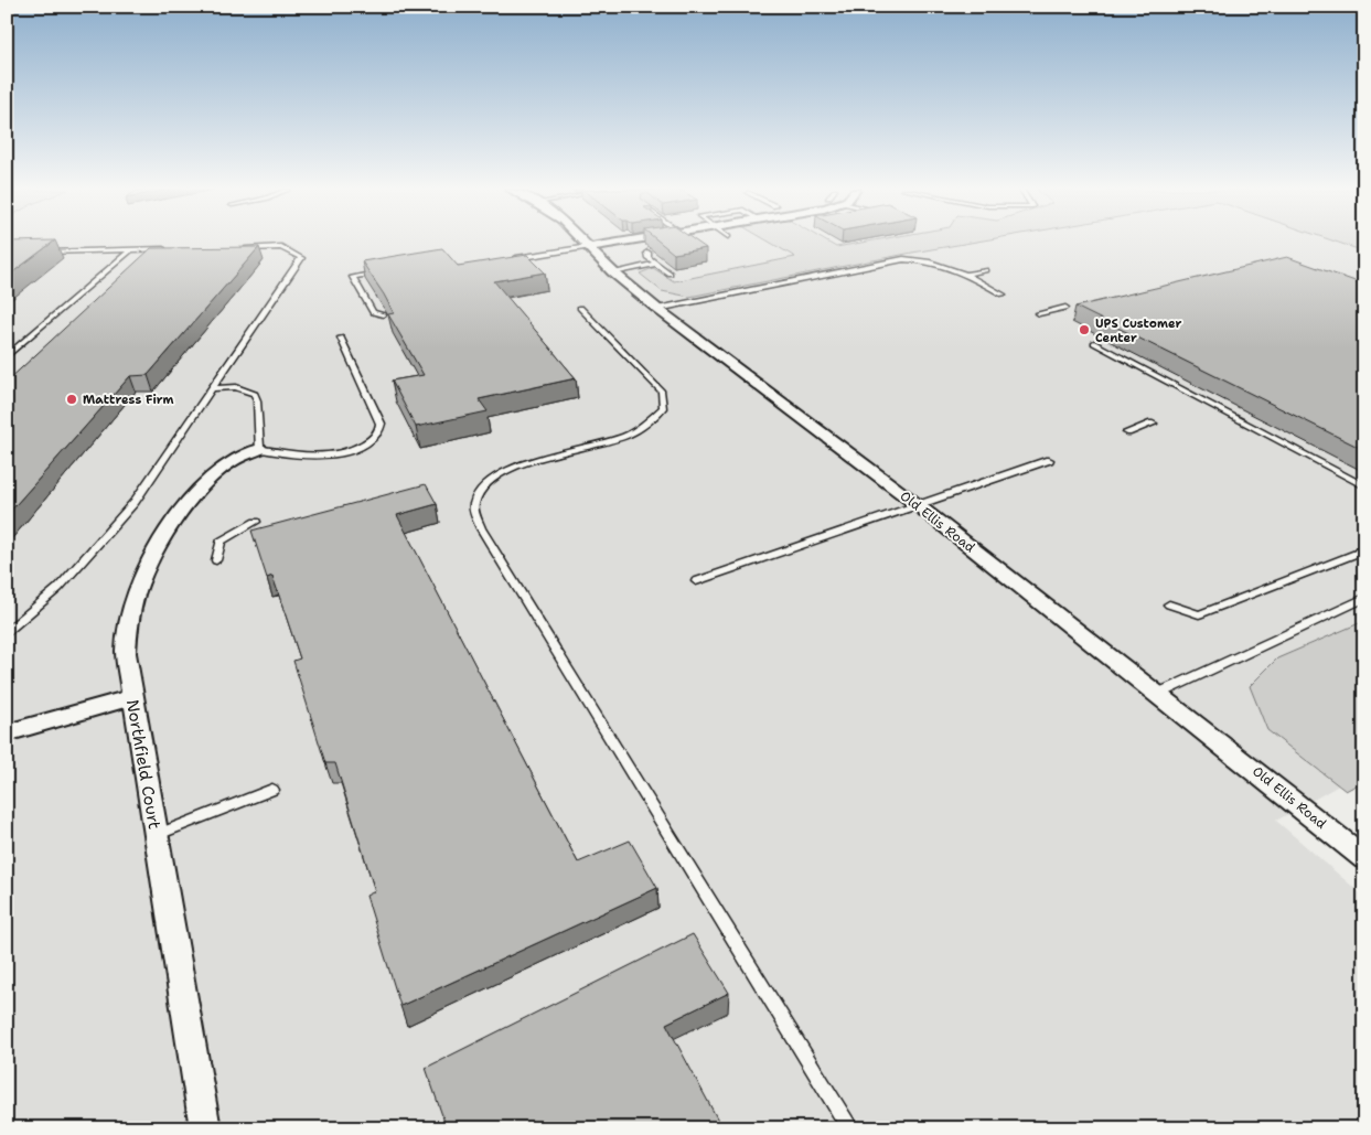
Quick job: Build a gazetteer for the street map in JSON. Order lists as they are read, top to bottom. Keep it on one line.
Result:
{"streets":{"street":["Old Ellis Road","Northfield Court"]},"places":["UPS Customer Center","Mattress Firm"]}
